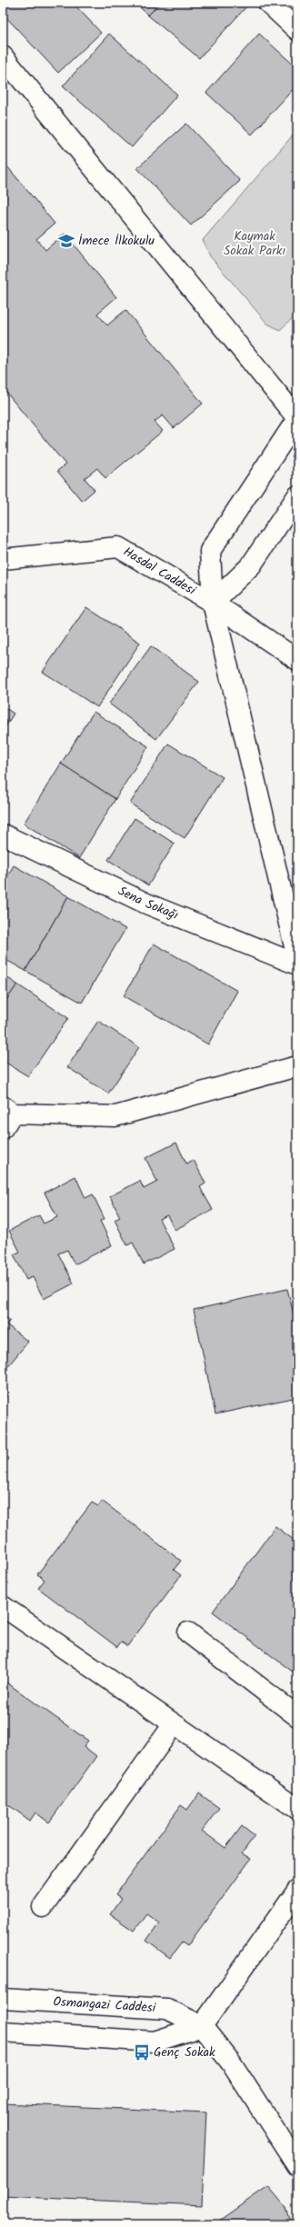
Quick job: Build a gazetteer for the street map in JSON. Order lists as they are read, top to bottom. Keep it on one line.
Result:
{"streets":{"street":["Hasdal Caddesi","Sena Sokağı","Osmangazi Caddesi"]},"parks":["Kaymak Sokak Parkı"],"places":{"school or university":["İmece İlkokulu"],"bus stop":["Genç Sokak"]}}
